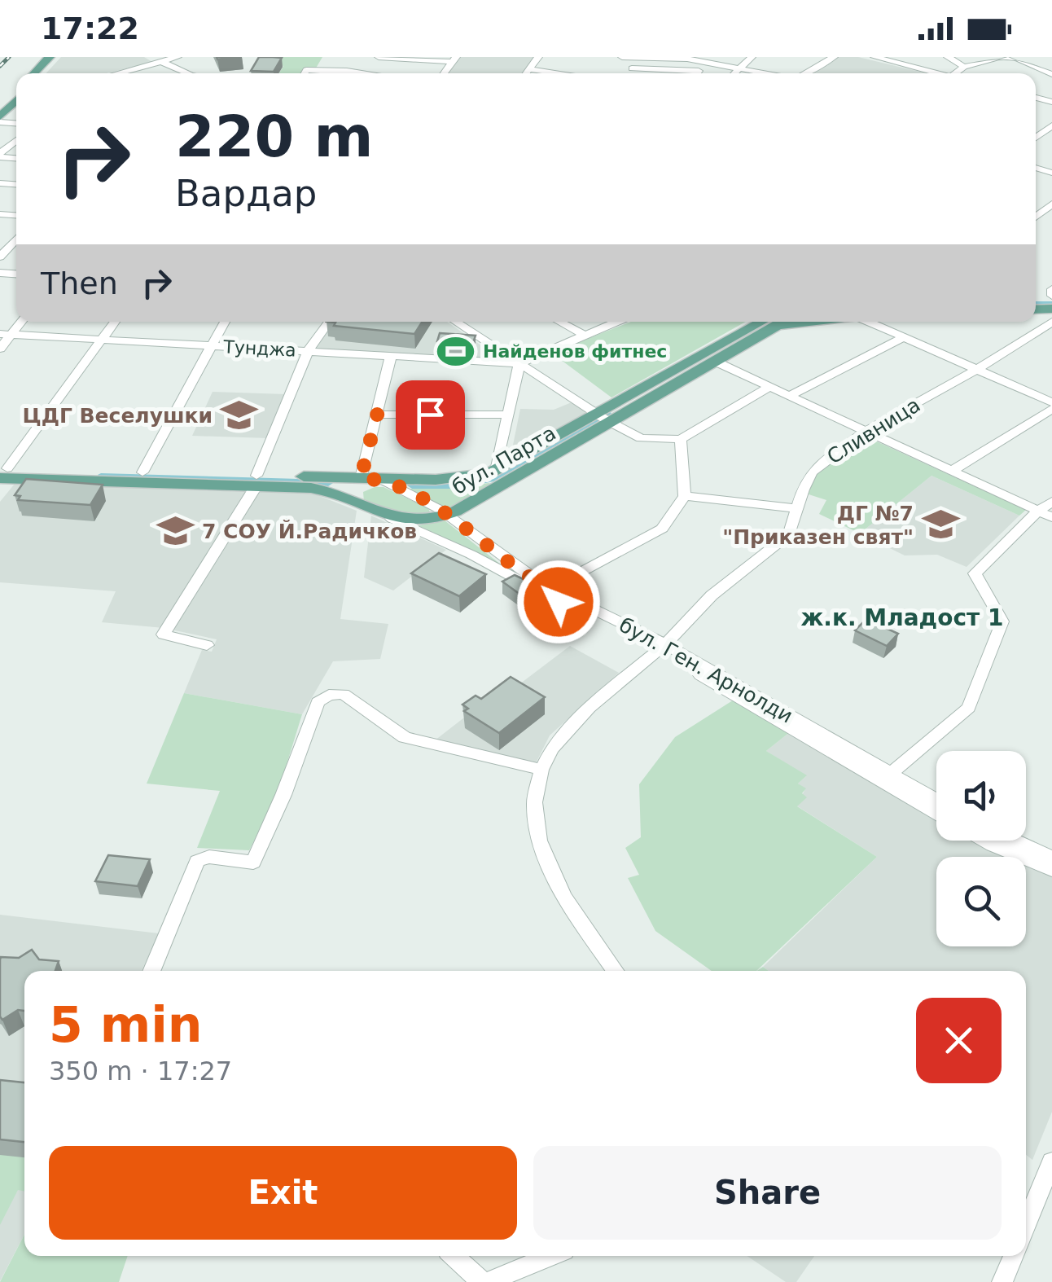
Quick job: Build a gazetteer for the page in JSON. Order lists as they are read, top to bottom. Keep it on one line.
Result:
{"streets":{"main road":["бул. Парта"],"street":["Тунджа","Сливница","бул. Ген. Арнолди"]},"crossings":[["Сливница","бул. Ген. Арнолди"],["бул. Парта","бул. Ген. Арнолди"]],"districts":["ж.к. Младост 1"],"places":{"sports":["Найденов фитнес"],"school or university":["ЦДГ Веселушки","ДГ №7 \"Приказен свят\"","7 СОУ Й.Радичков"]},"page":{"status":"17:22","turn":["220 m","Вардар"],"then":"Then","heading":["5 min","350 m · 17:27"],"buttons":["Exit","Share"]}}
